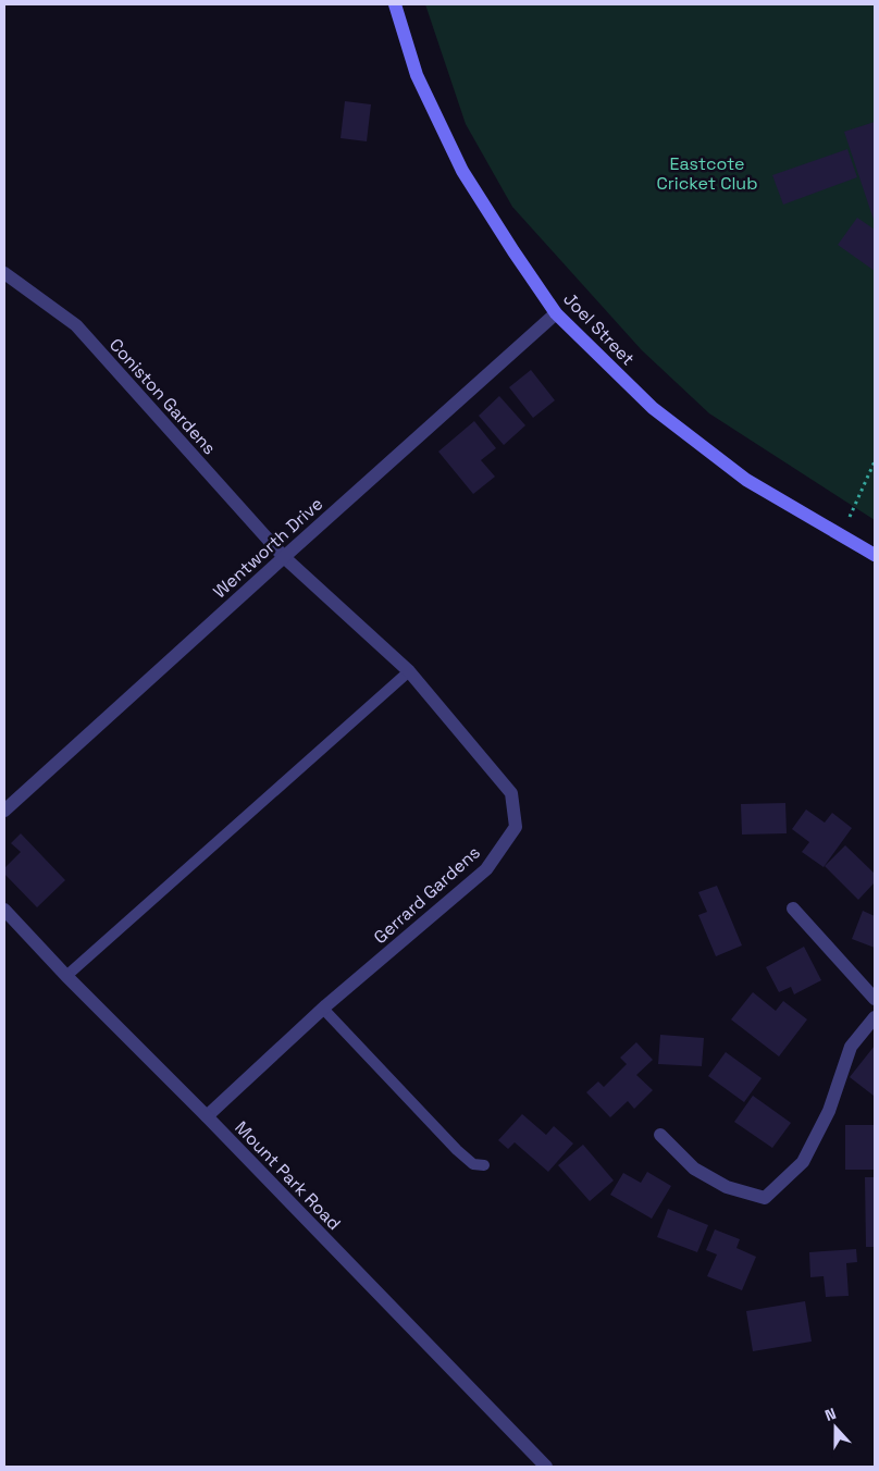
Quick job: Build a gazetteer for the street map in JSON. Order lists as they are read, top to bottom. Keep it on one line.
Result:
{"streets":{"main road":["Joel Street"],"street":["Coniston Gardens","Wentworth Drive","Gerrard Gardens","Mount Park Road"]},"crossings":[["Joel Street","Wentworth Drive"],["Coniston Gardens","Wentworth Drive"],["Coniston Gardens","Gerrard Gardens"],["Wentworth Drive","Gerrard Gardens"],["Gerrard Gardens","Mount Park Road"]],"parks":["Eastcote Cricket Club"],"north":"top"}
